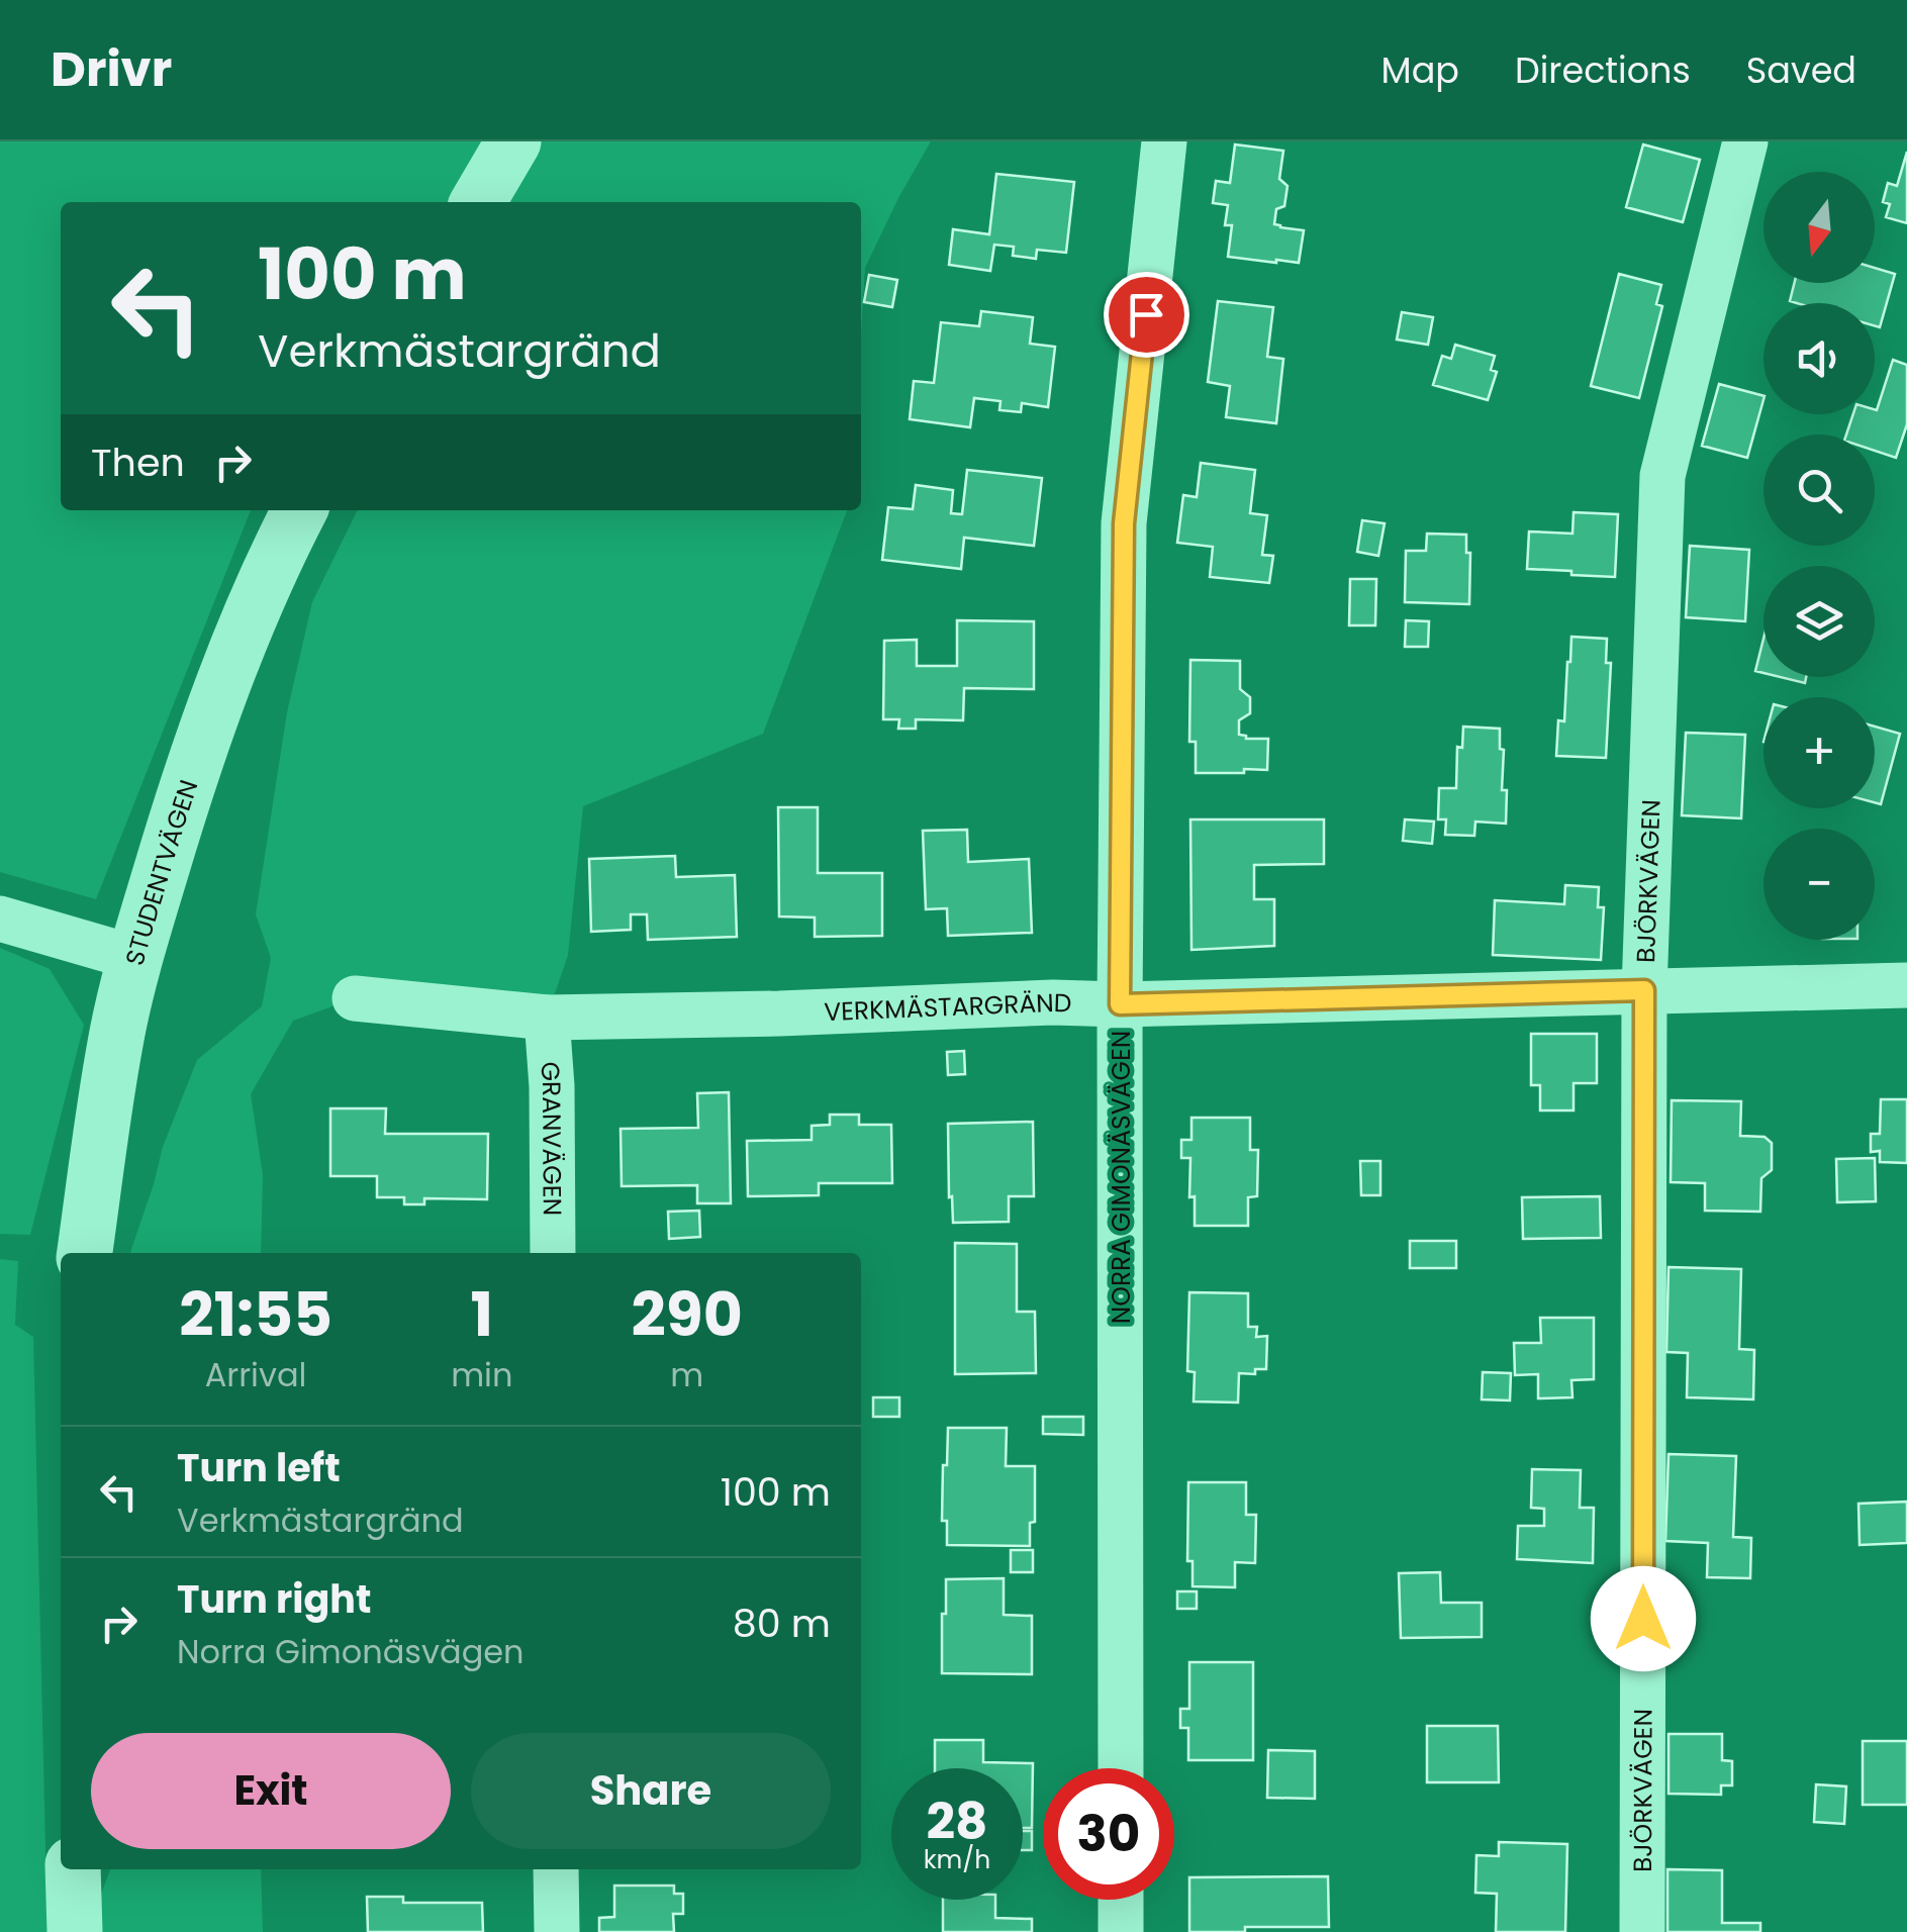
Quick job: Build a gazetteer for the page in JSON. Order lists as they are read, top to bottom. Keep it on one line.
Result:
{"streets":{"street":["STUDENTVÄGEN","BJÖRKVÄGEN","VERKMÄSTARGRÄND","GRANVÄGEN","NORRA GIMONÄSVÄGEN"]},"crossings":[["BJÖRKVÄGEN","VERKMÄSTARGRÄND"],["VERKMÄSTARGRÄND","GRANVÄGEN"],["VERKMÄSTARGRÄND","NORRA GIMONÄSVÄGEN"]],"north":"bottom","page":{"header":"Drivr","nav":["Map","Directions","Saved"],"map_buttons":["+","−"],"turn":["100 m","Verkmästargränd"],"then":"Then","eta":["21:55","Arrival","1","min","290","m"],"list":[{"name":"Turn left","note":"Verkmästargränd","value":"100 m"},{"name":"Turn right","note":"Norra Gimonäsvägen","value":"80 m"}],"buttons":["Exit","Share"],"speed":"28 km/h","limit":"30"}}
